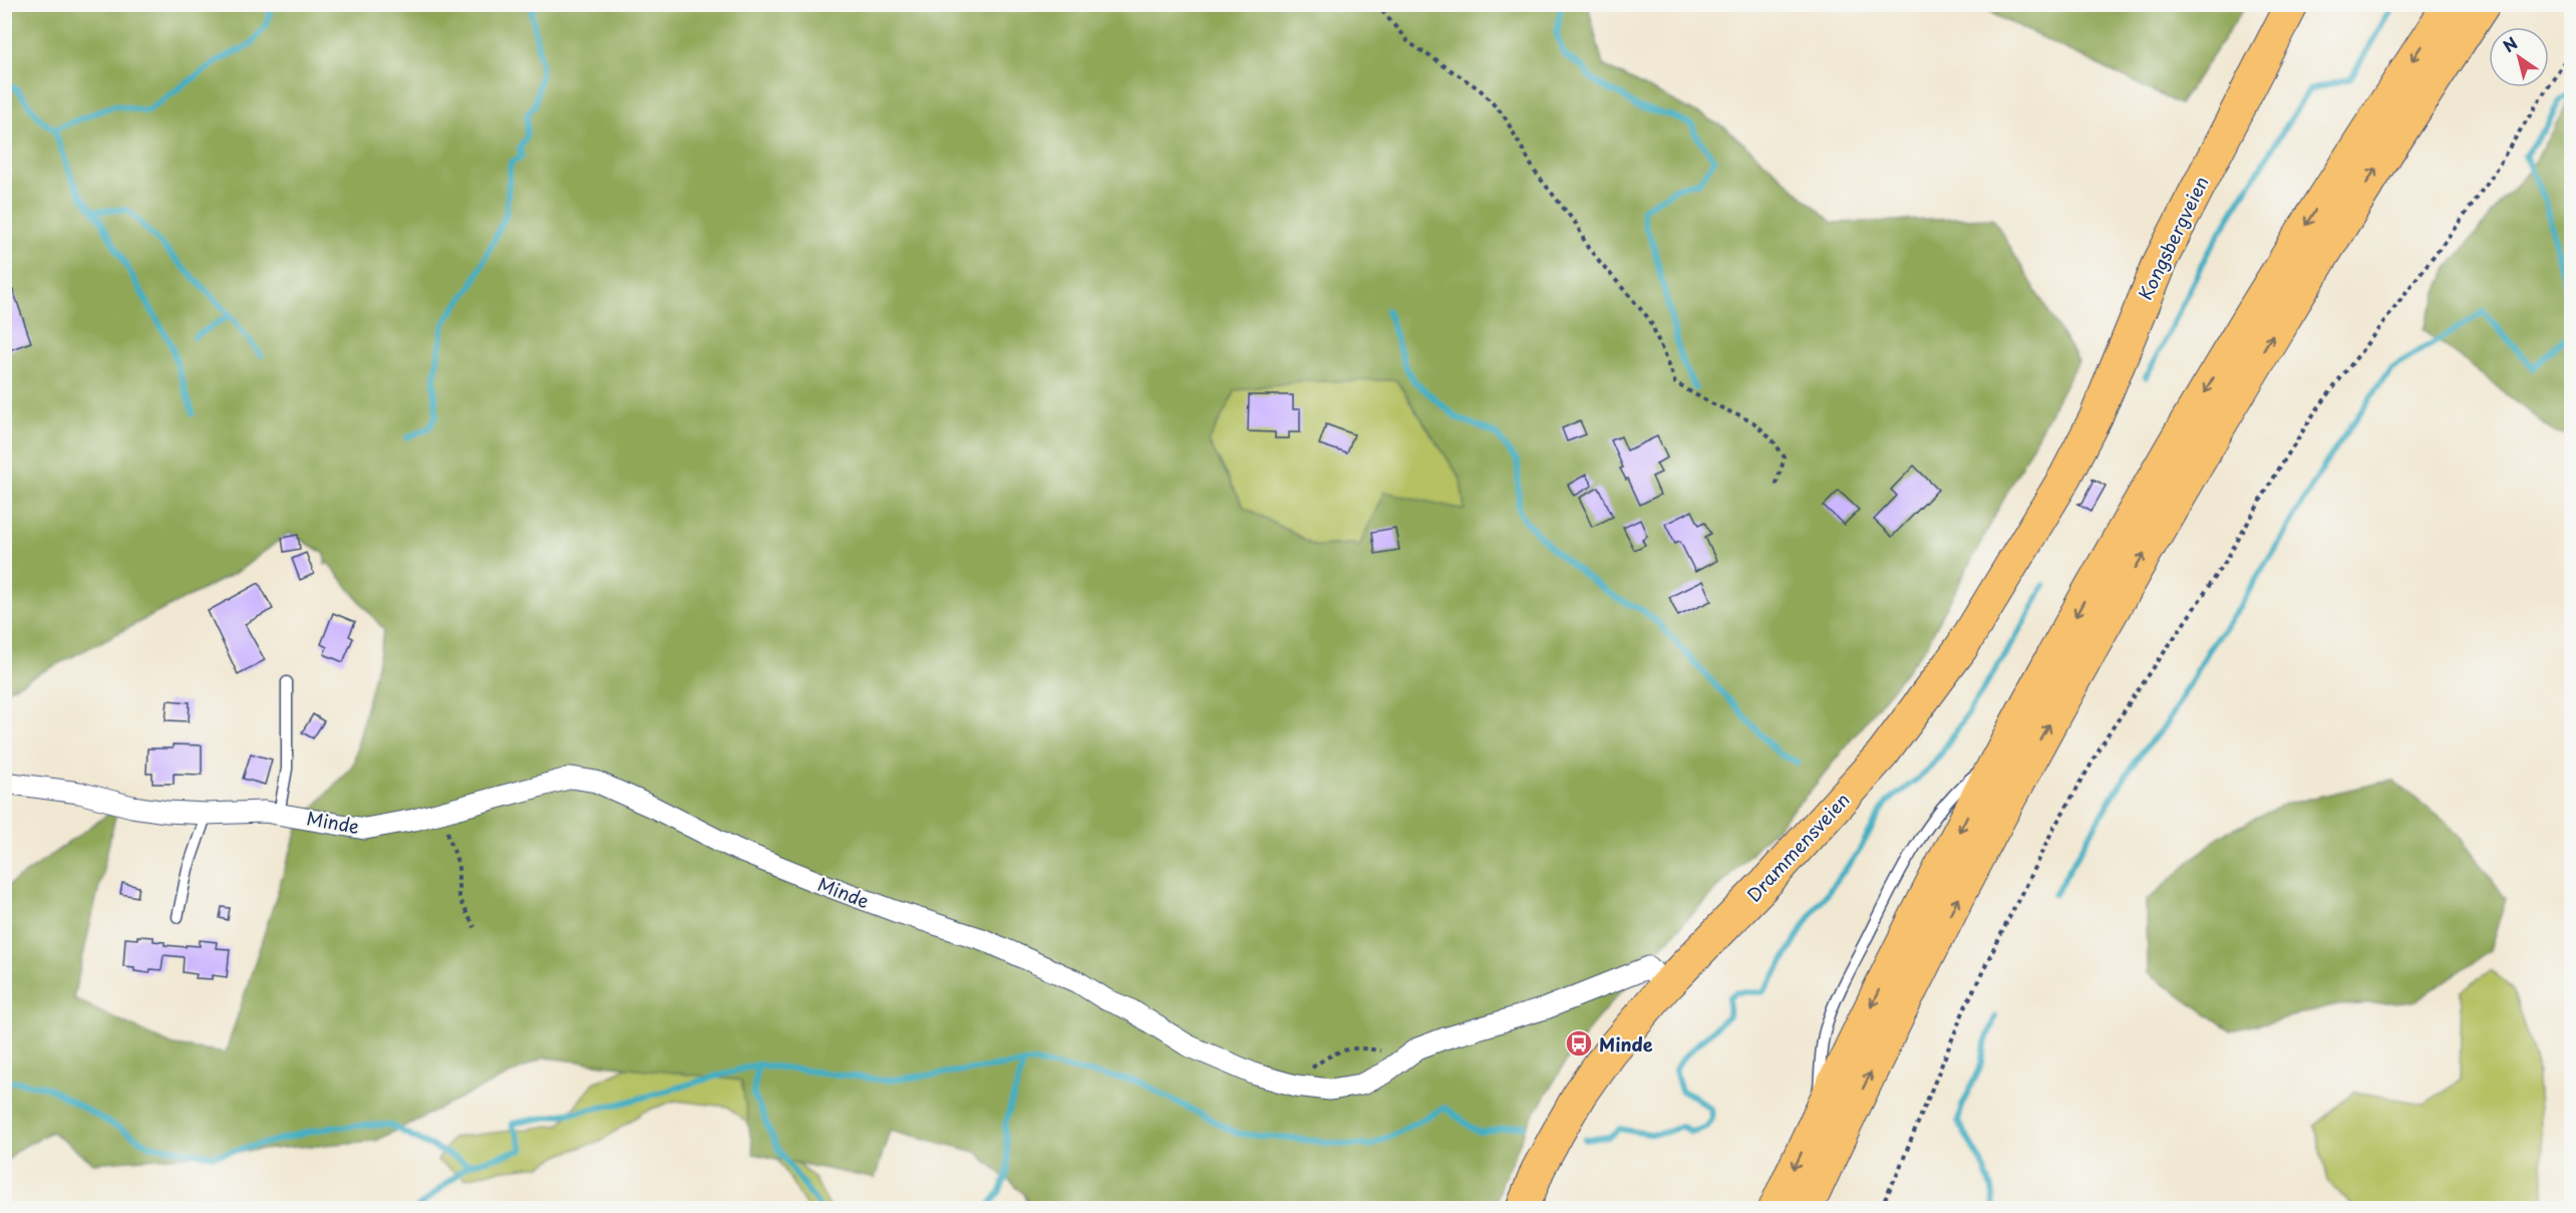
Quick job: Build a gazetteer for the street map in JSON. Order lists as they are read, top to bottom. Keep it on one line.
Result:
{"streets":{"main road":["Kongsbergveien","Drammensveien"],"street":["Minde"]},"crossings":[["Kongsbergveien","Drammensveien"],["Minde","Drammensveien"]],"places":{"bus stop":["Minde"]},"north":"top left"}
